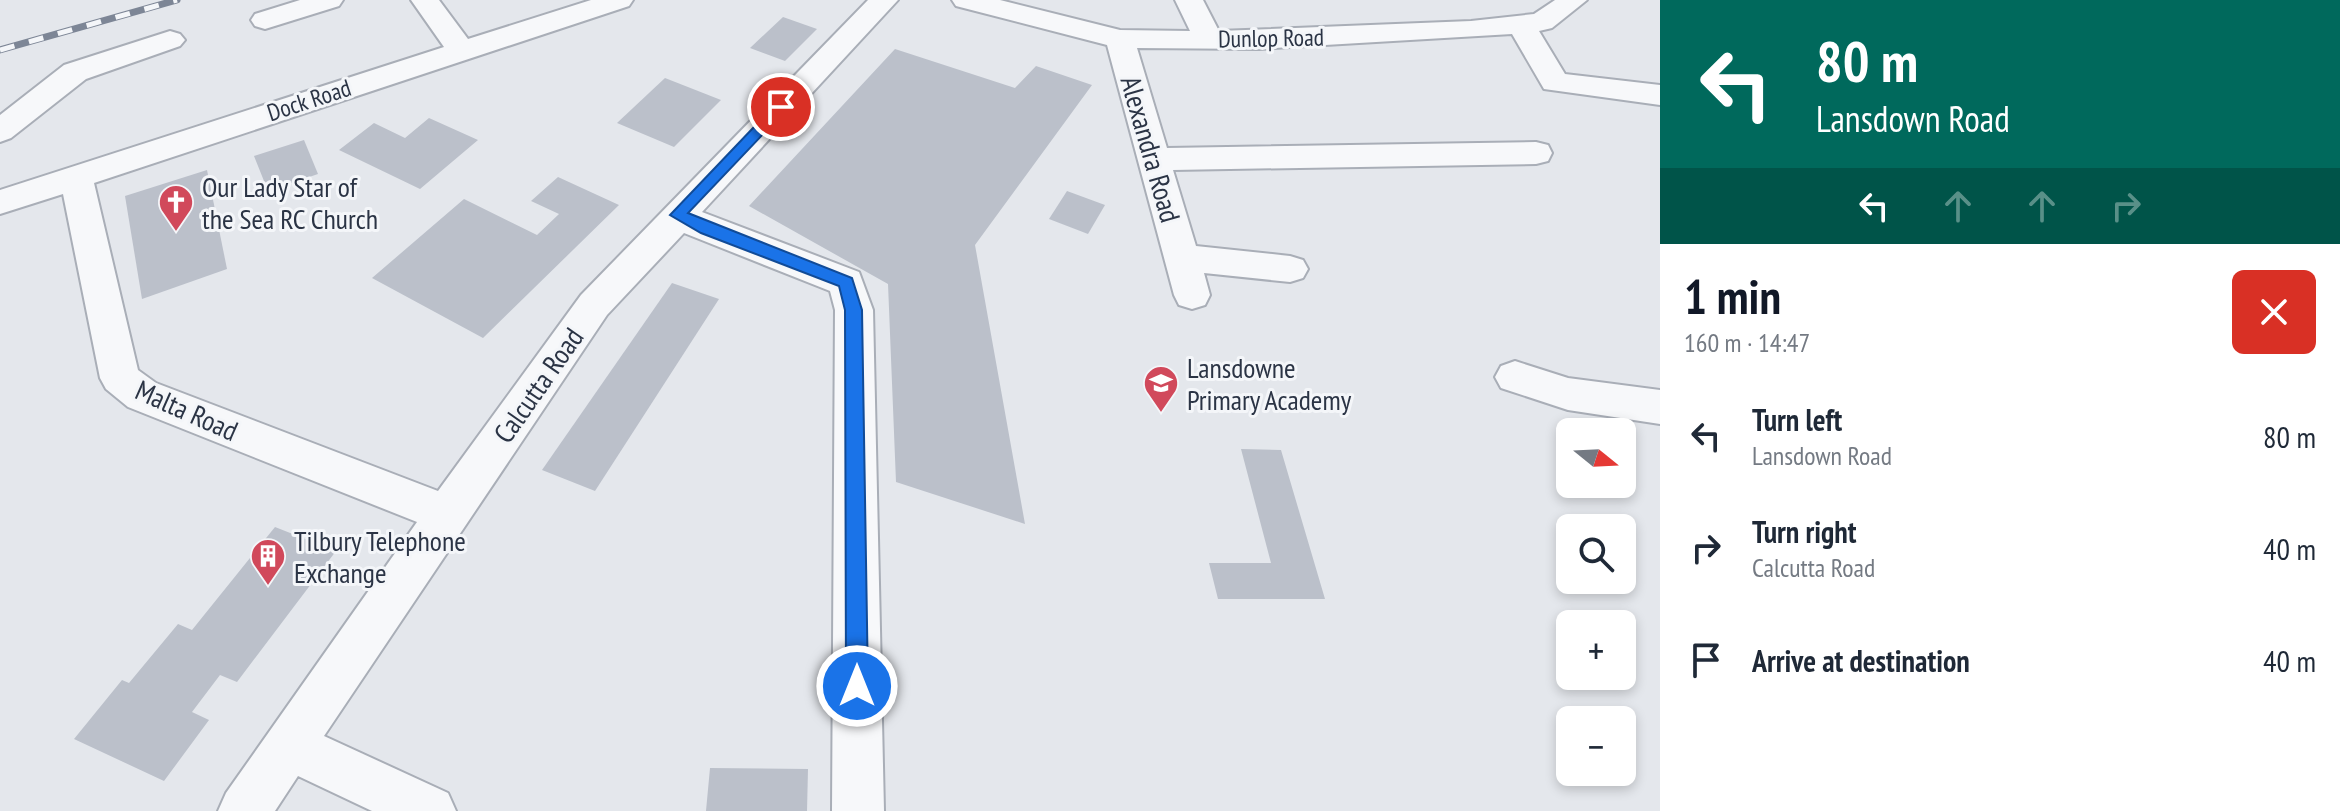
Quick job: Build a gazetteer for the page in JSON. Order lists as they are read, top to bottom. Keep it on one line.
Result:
{"streets":{"street":["Dunlop Road","Dock Road","Alexandra Road","Calcutta Road","Malta Road"]},"crossings":[["Dunlop Road","Alexandra Road"],["Dock Road","Malta Road"],["Calcutta Road","Malta Road"]],"places":{"church":["Our Lady Star of the Sea RC Church"],"school or university":["Lansdowne Primary Academy"],"building":["Tilbury Telephone Exchange"]},"north":"right","page":{"turn":["80 m","Lansdown Road"],"heading":["1 min","160 m · 14:47"],"list":[{"name":"Turn left","note":"Lansdown Road","value":"80 m"},{"name":"Turn right","note":"Calcutta Road","value":"40 m"},{"name":"Arrive at destination","value":"40 m"}],"map_buttons":["+","−"]}}
